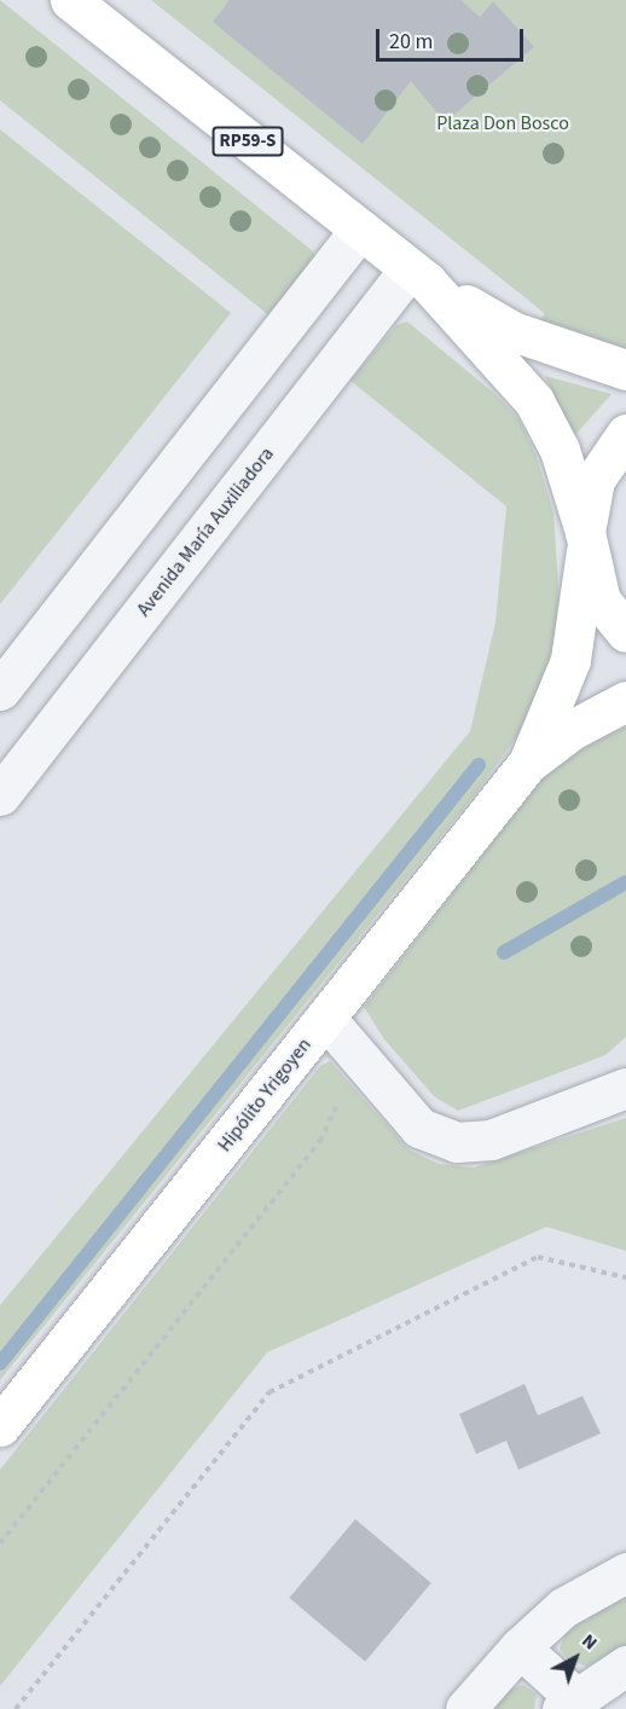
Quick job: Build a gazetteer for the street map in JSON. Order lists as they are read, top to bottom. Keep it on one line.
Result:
{"streets":{"main road":["RP59-S","Hipólito Yrigoyen"],"street":["Avenida María Auxiliadora"]},"crossings":[["RP59-S","Avenida María Auxiliadora"],["RP59-S","Hipólito Yrigoyen"]],"parks":["Plaza Don Bosco"],"scale_bar":"20 m","north":"top right"}
